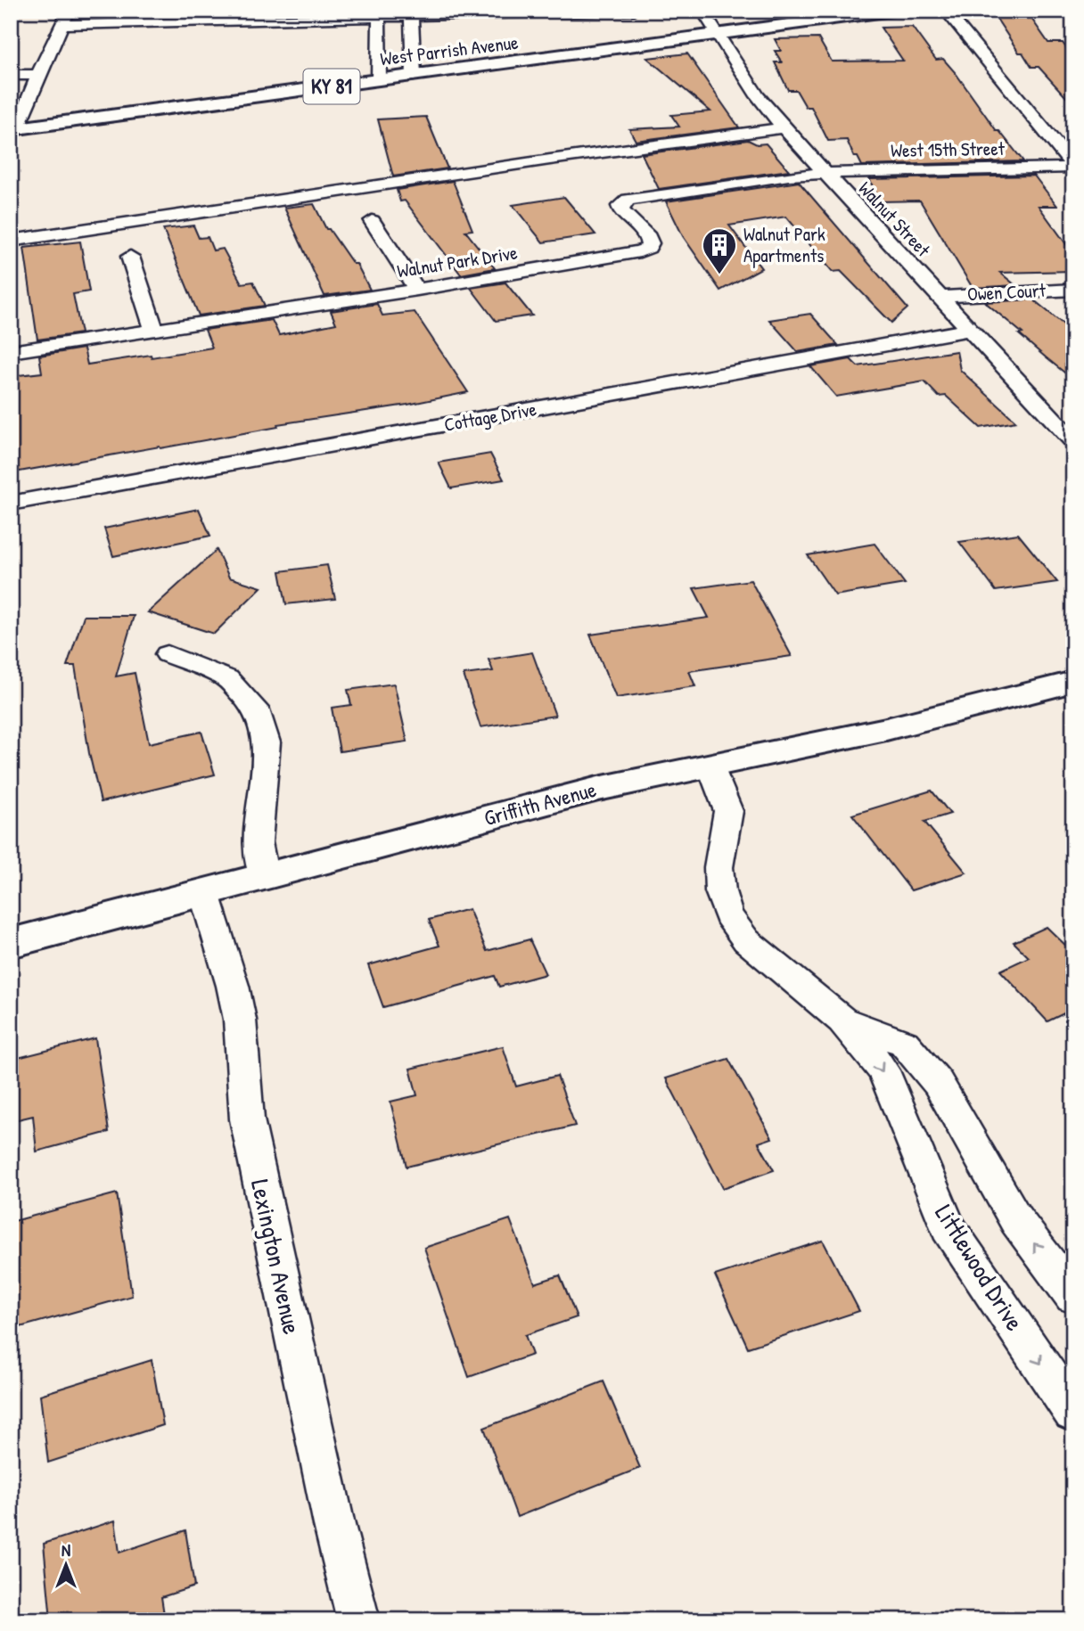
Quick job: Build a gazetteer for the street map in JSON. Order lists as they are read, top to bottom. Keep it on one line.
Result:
{"streets":{"main road":["West Parrish Avenue","KY 81","Griffith Avenue"],"street":["West 15th Street","Walnut Street","Walnut Park Drive","Owen Court","Cottage Drive","Lexington Avenue","Littlewood Drive"]},"crossings":[["West Parrish Avenue","Walnut Street"],["West 15th Street","Walnut Street"],["West 15th Street","Walnut Park Drive"],["Walnut Street","Walnut Park Drive"],["Walnut Street","Owen Court"],["Walnut Street","Cottage Drive"],["Griffith Avenue","Lexington Avenue"],["Griffith Avenue","Littlewood Drive"]],"places":{"building":["Walnut Park Apartments"]},"north":"top"}
